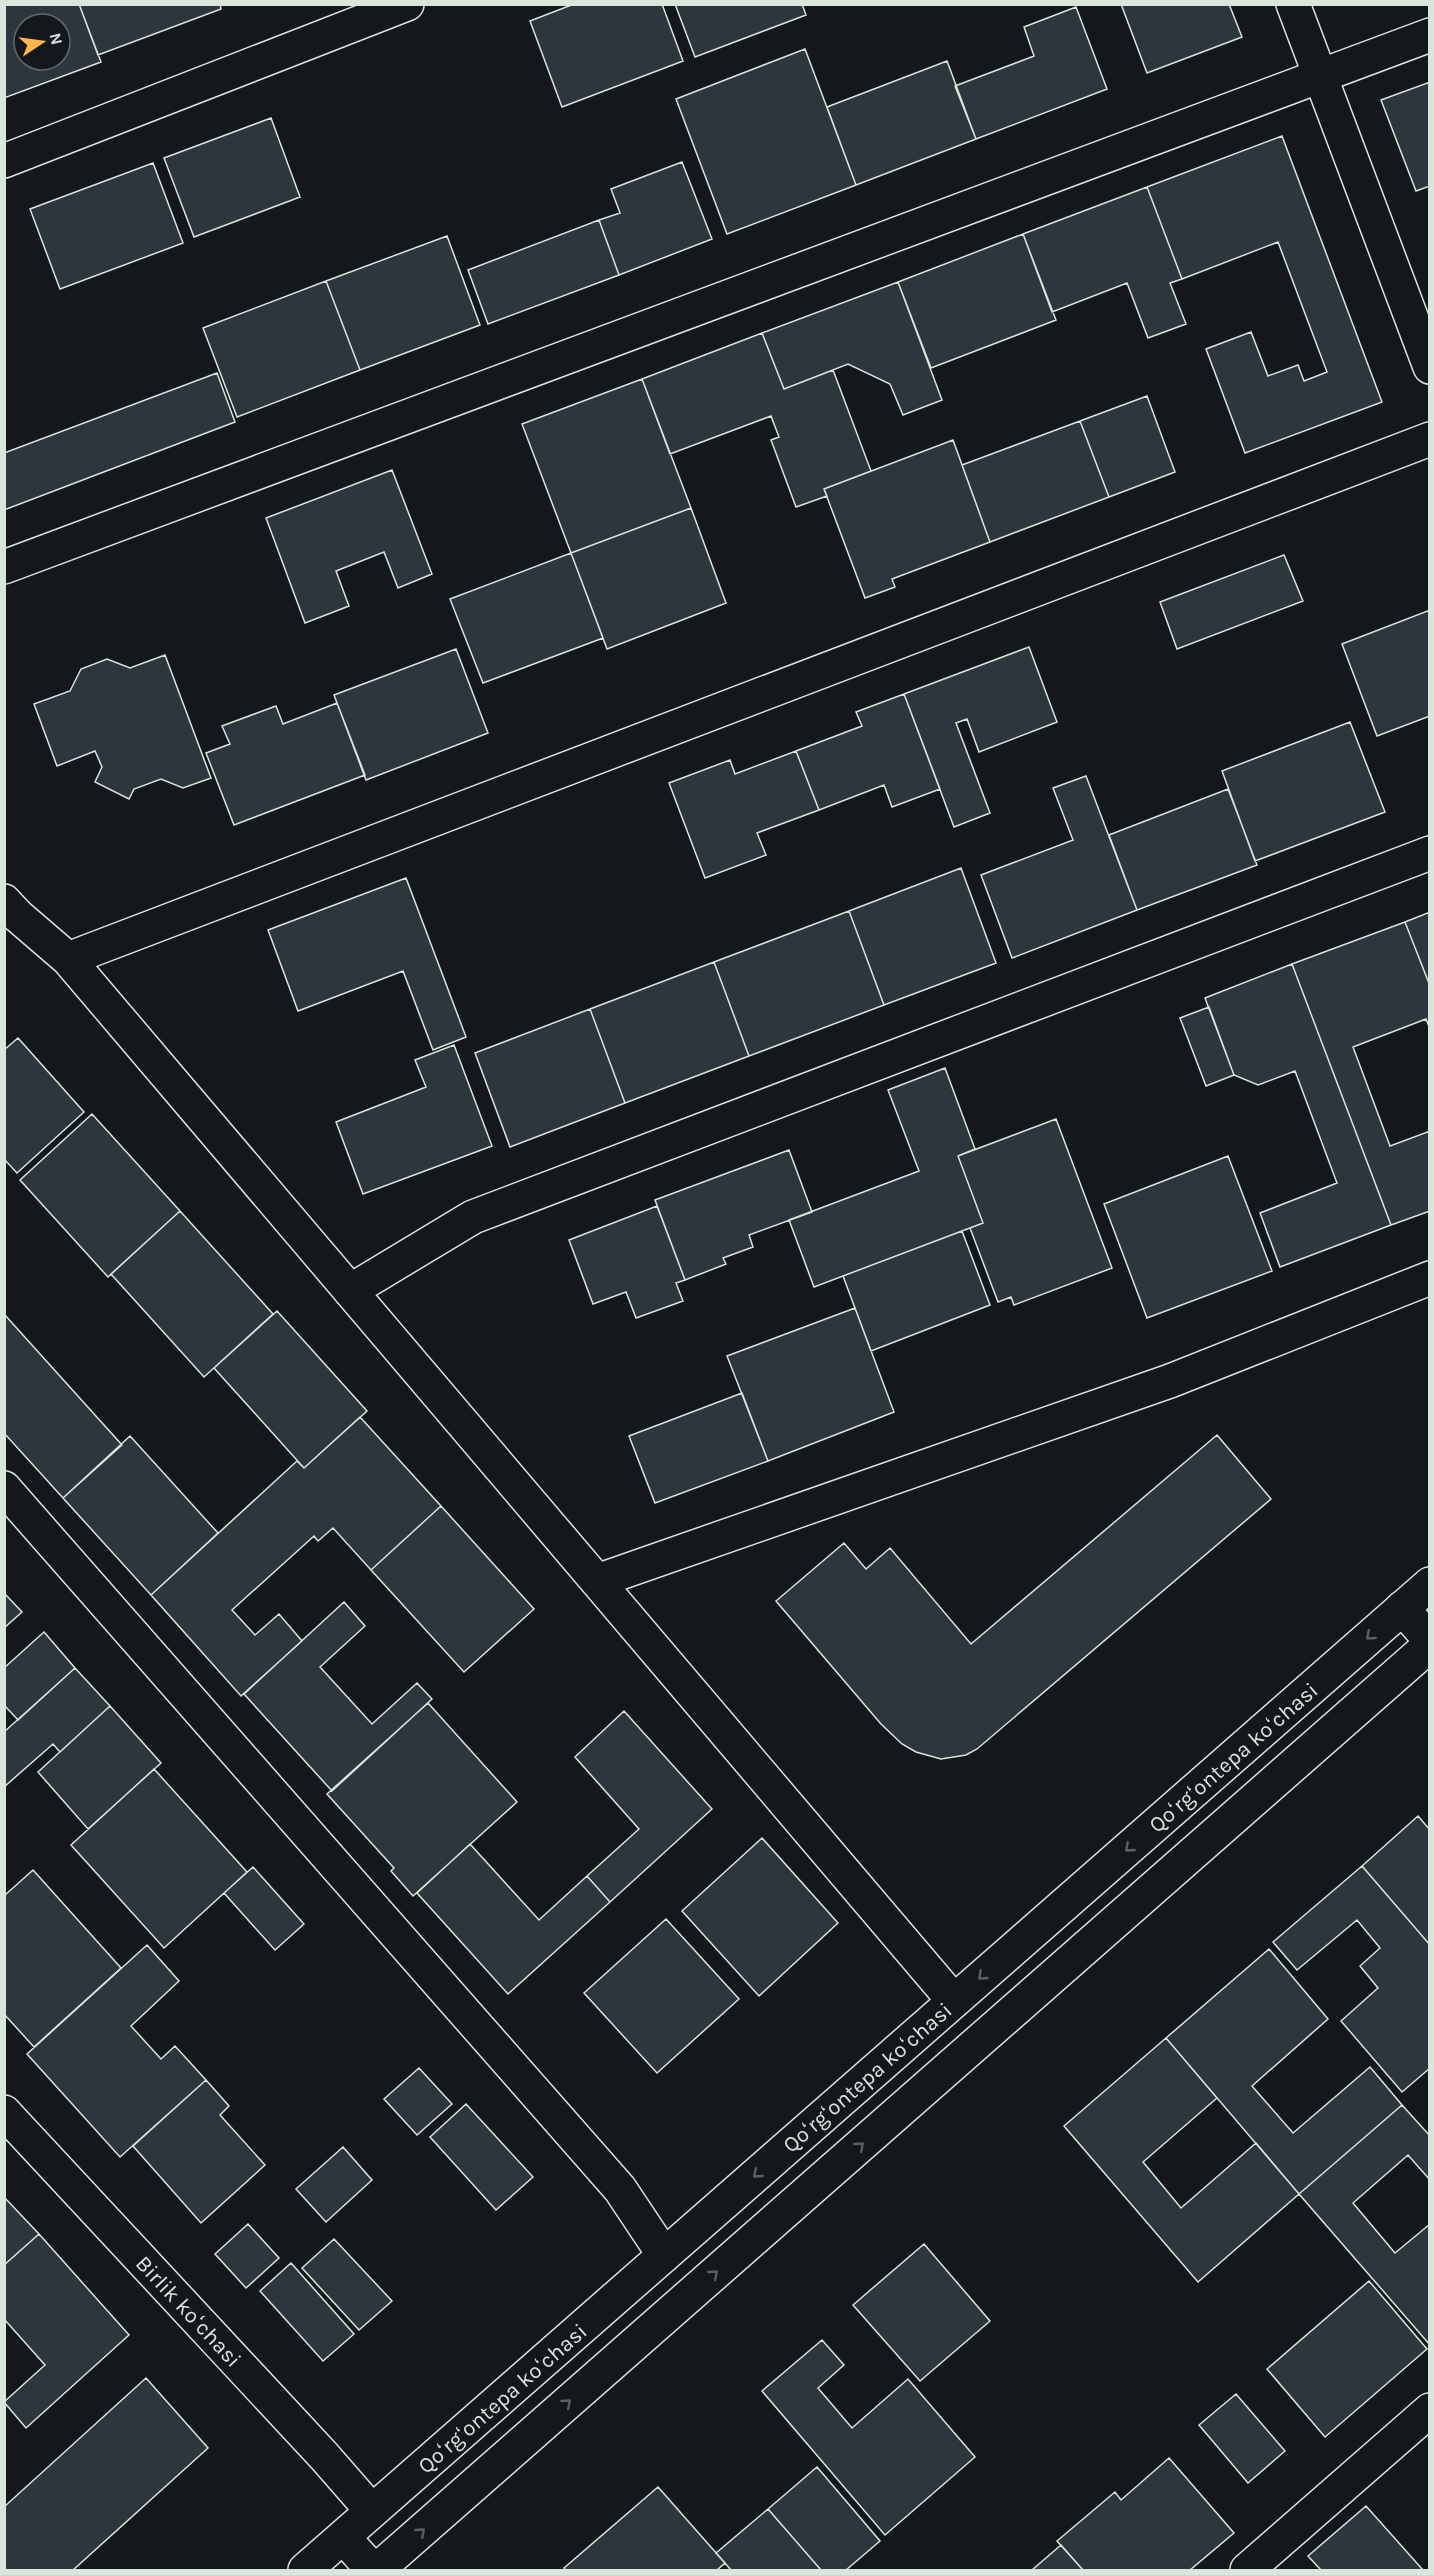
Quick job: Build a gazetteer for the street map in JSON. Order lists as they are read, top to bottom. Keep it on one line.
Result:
{"streets":{"street":["Qoʻrgʻontepa koʻchasi","Birlik koʻchasi"]},"crossings":[["Qoʻrgʻontepa koʻchasi","Birlik koʻchasi"]],"north":"right"}
